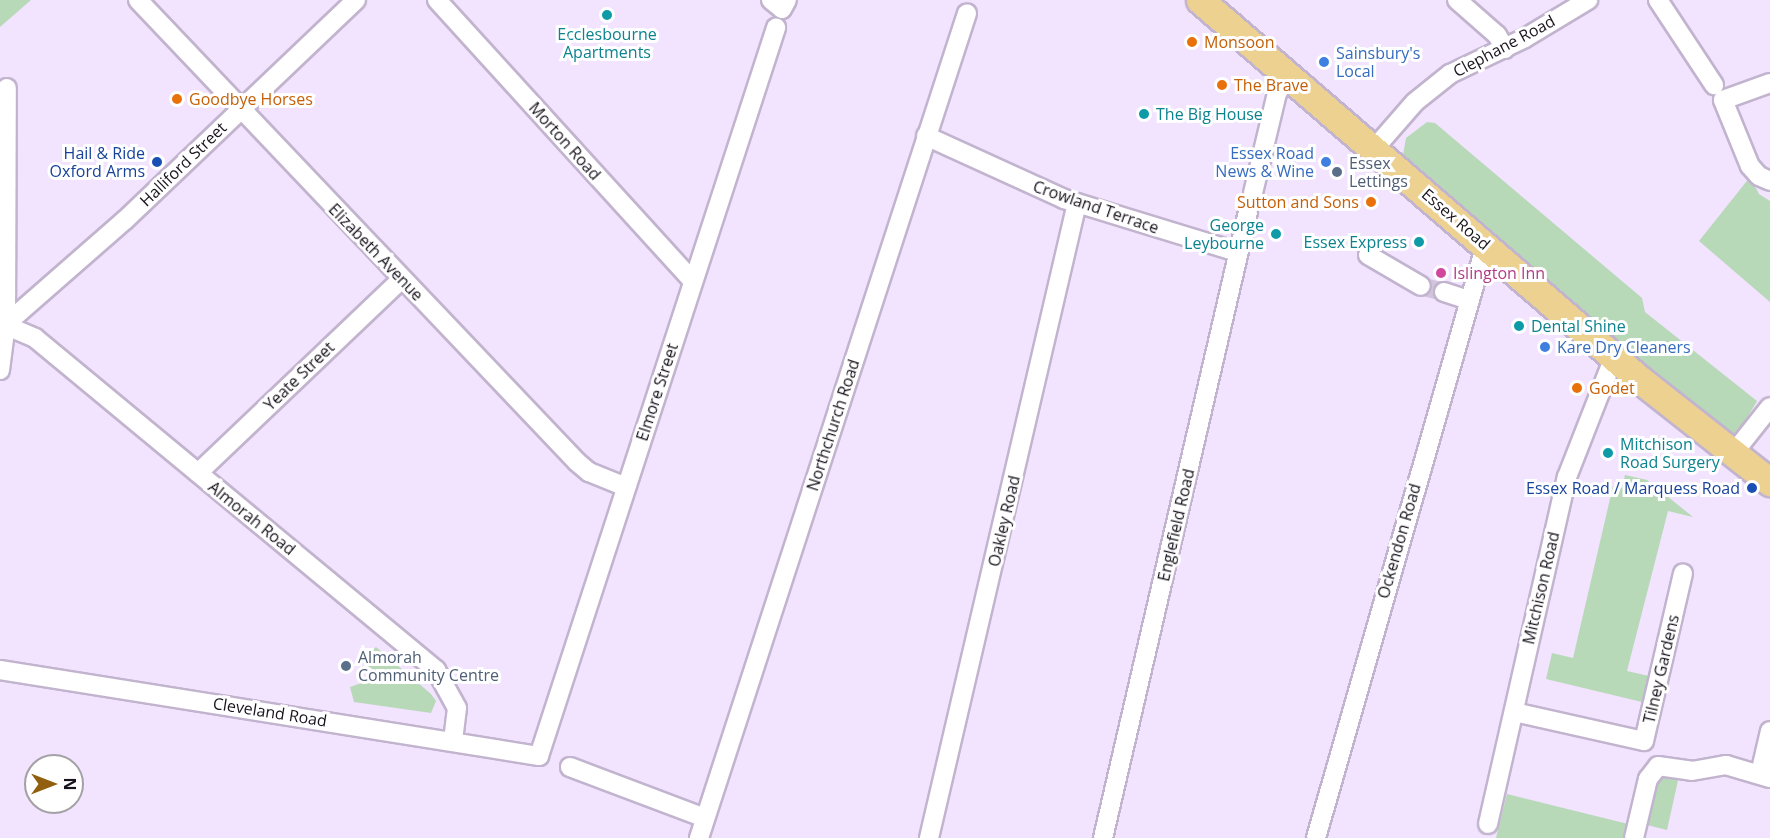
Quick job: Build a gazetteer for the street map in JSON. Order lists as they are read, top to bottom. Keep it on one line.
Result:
{"streets":{"main road":["Essex Road"],"street":["Clephane Road","Morton Road","Halliford Street","Crowland Terrace","Elizabeth Avenue","Yeate Street","Elmore Street","Northchurch Road","Almorah Road","Oakley Road","Englefield Road","Ockendon Road","Mitchison Road","Tilney Gardens","Cleveland Road"]},"crossings":[["Clephane Road","Essex Road"],["Morton Road","Elmore Street"],["Halliford Street","Elizabeth Avenue"],["Halliford Street","Almorah Road"],["Crowland Terrace","Northchurch Road"],["Crowland Terrace","Oakley Road"],["Crowland Terrace","Englefield Road"],["Essex Road","Ockendon Road"],["Essex Road","Mitchison Road"],["Elizabeth Avenue","Yeate Street"],["Elizabeth Avenue","Elmore Street"],["Yeate Street","Almorah Road"],["Elmore Street","Cleveland Road"],["Almorah Road","Cleveland Road"],["Mitchison Road","Tilney Gardens"]],"places":["Ecclesbourne Apartments","Monsoon","Sainsbury's Local","The Brave","Goodbye Horses","The Big House","Hail & Ride Oxford Arms","Essex Road News & Wine","Essex Lettings","Sutton and Sons","George Leybourne","Essex Express","Islington Inn","Dental Shine","Kare Dry Cleaners","Godet","Mitchison Road Surgery","Essex Road / Marquess Road","Almorah Community Centre"],"north":"right"}
